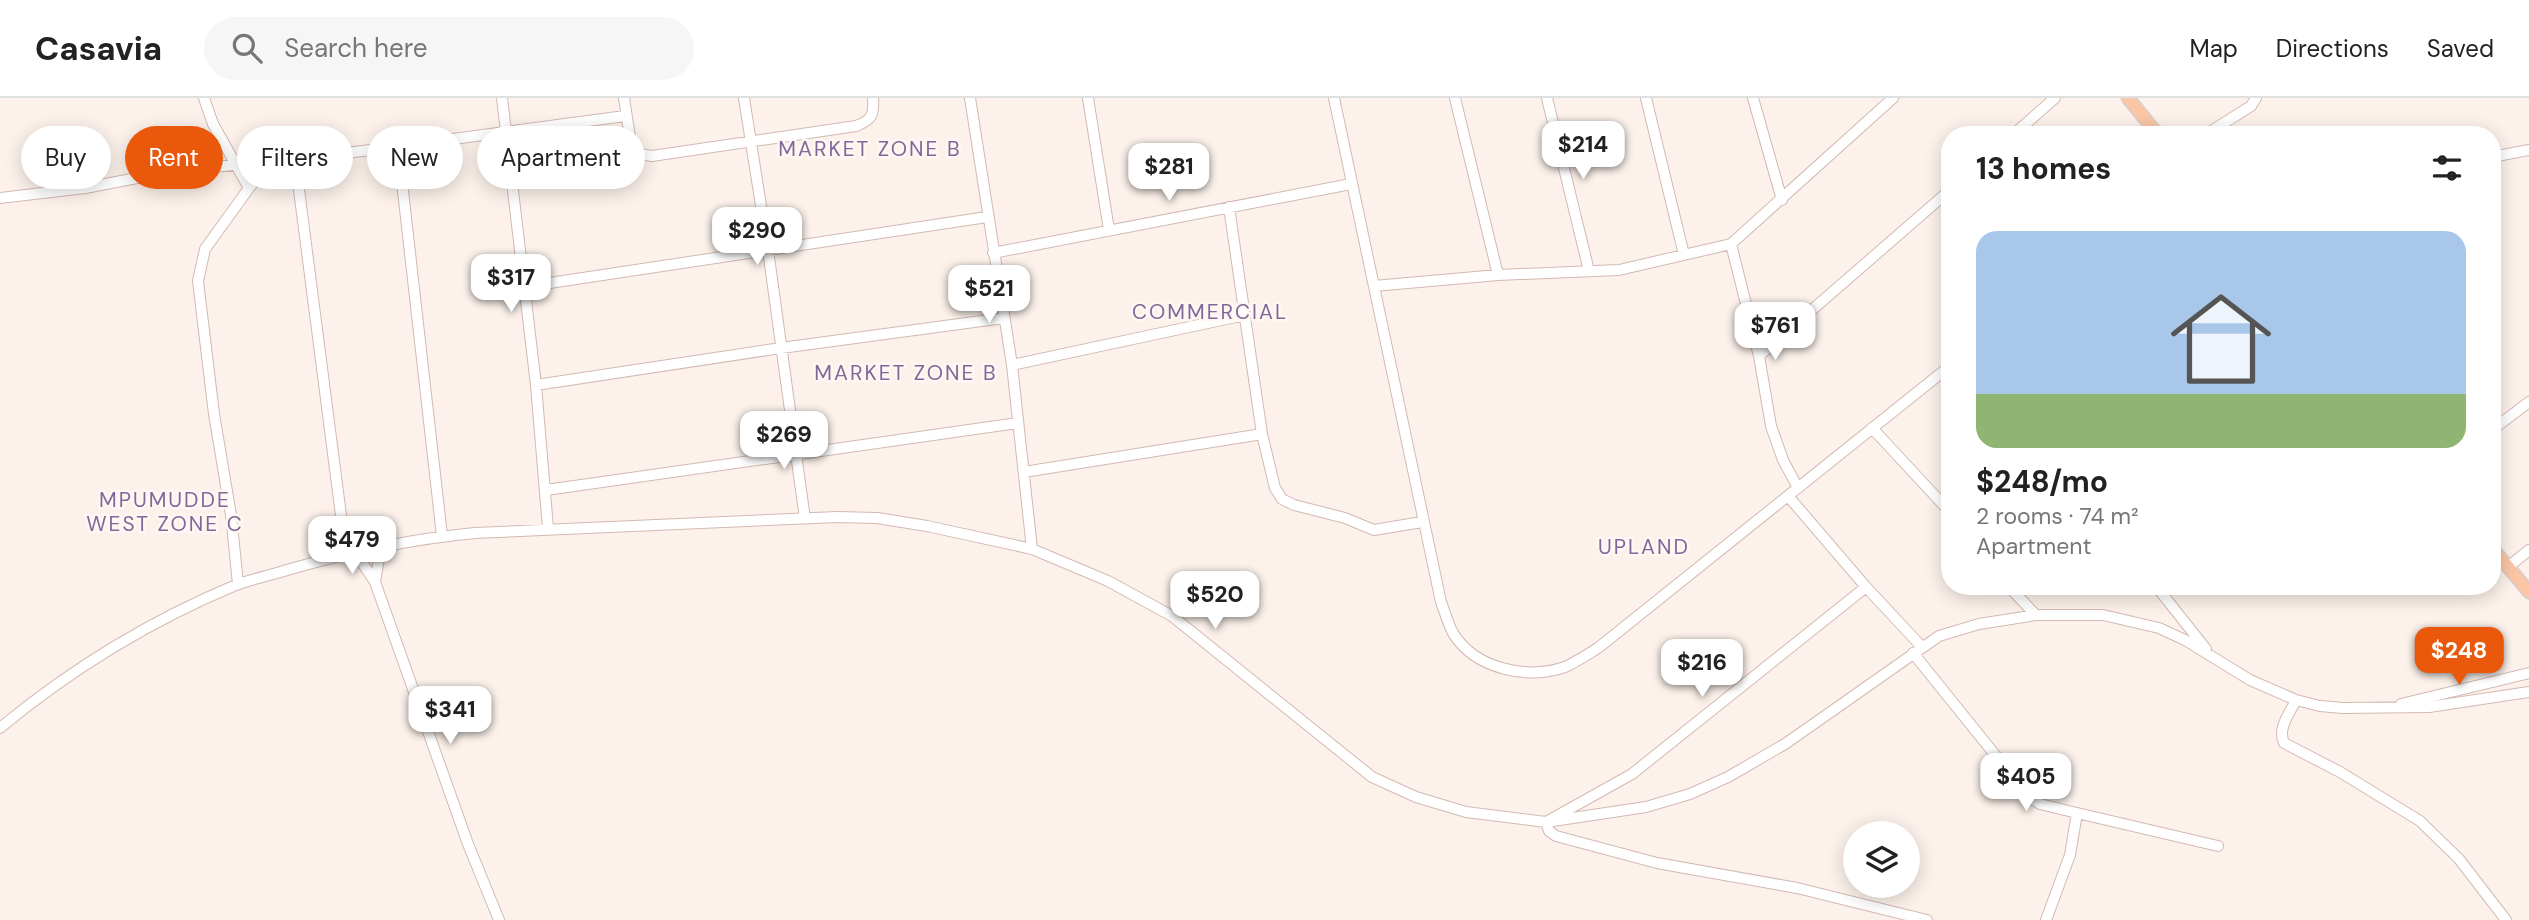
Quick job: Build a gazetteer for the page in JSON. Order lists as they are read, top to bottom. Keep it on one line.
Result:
{"districts":["MARKET ZONE B","COMMERCIAL","MARKET ZONE B","MPUMUDDE WEST ZONE C","UPLAND"],"page":{"header":"Casavia","search":"Search here","nav":["Map","Directions","Saved"],"price":["$214","$281","$290","$317","$521","$761","$269","$479","$520","$248","$216","$341","$405"],"chip":["Buy","Rent","Filters","New","Apartment"],"heading":"13 homes","list":[{"name":"$248/mo","note":"2 rooms · 74 m² · Apartment"}]}}
